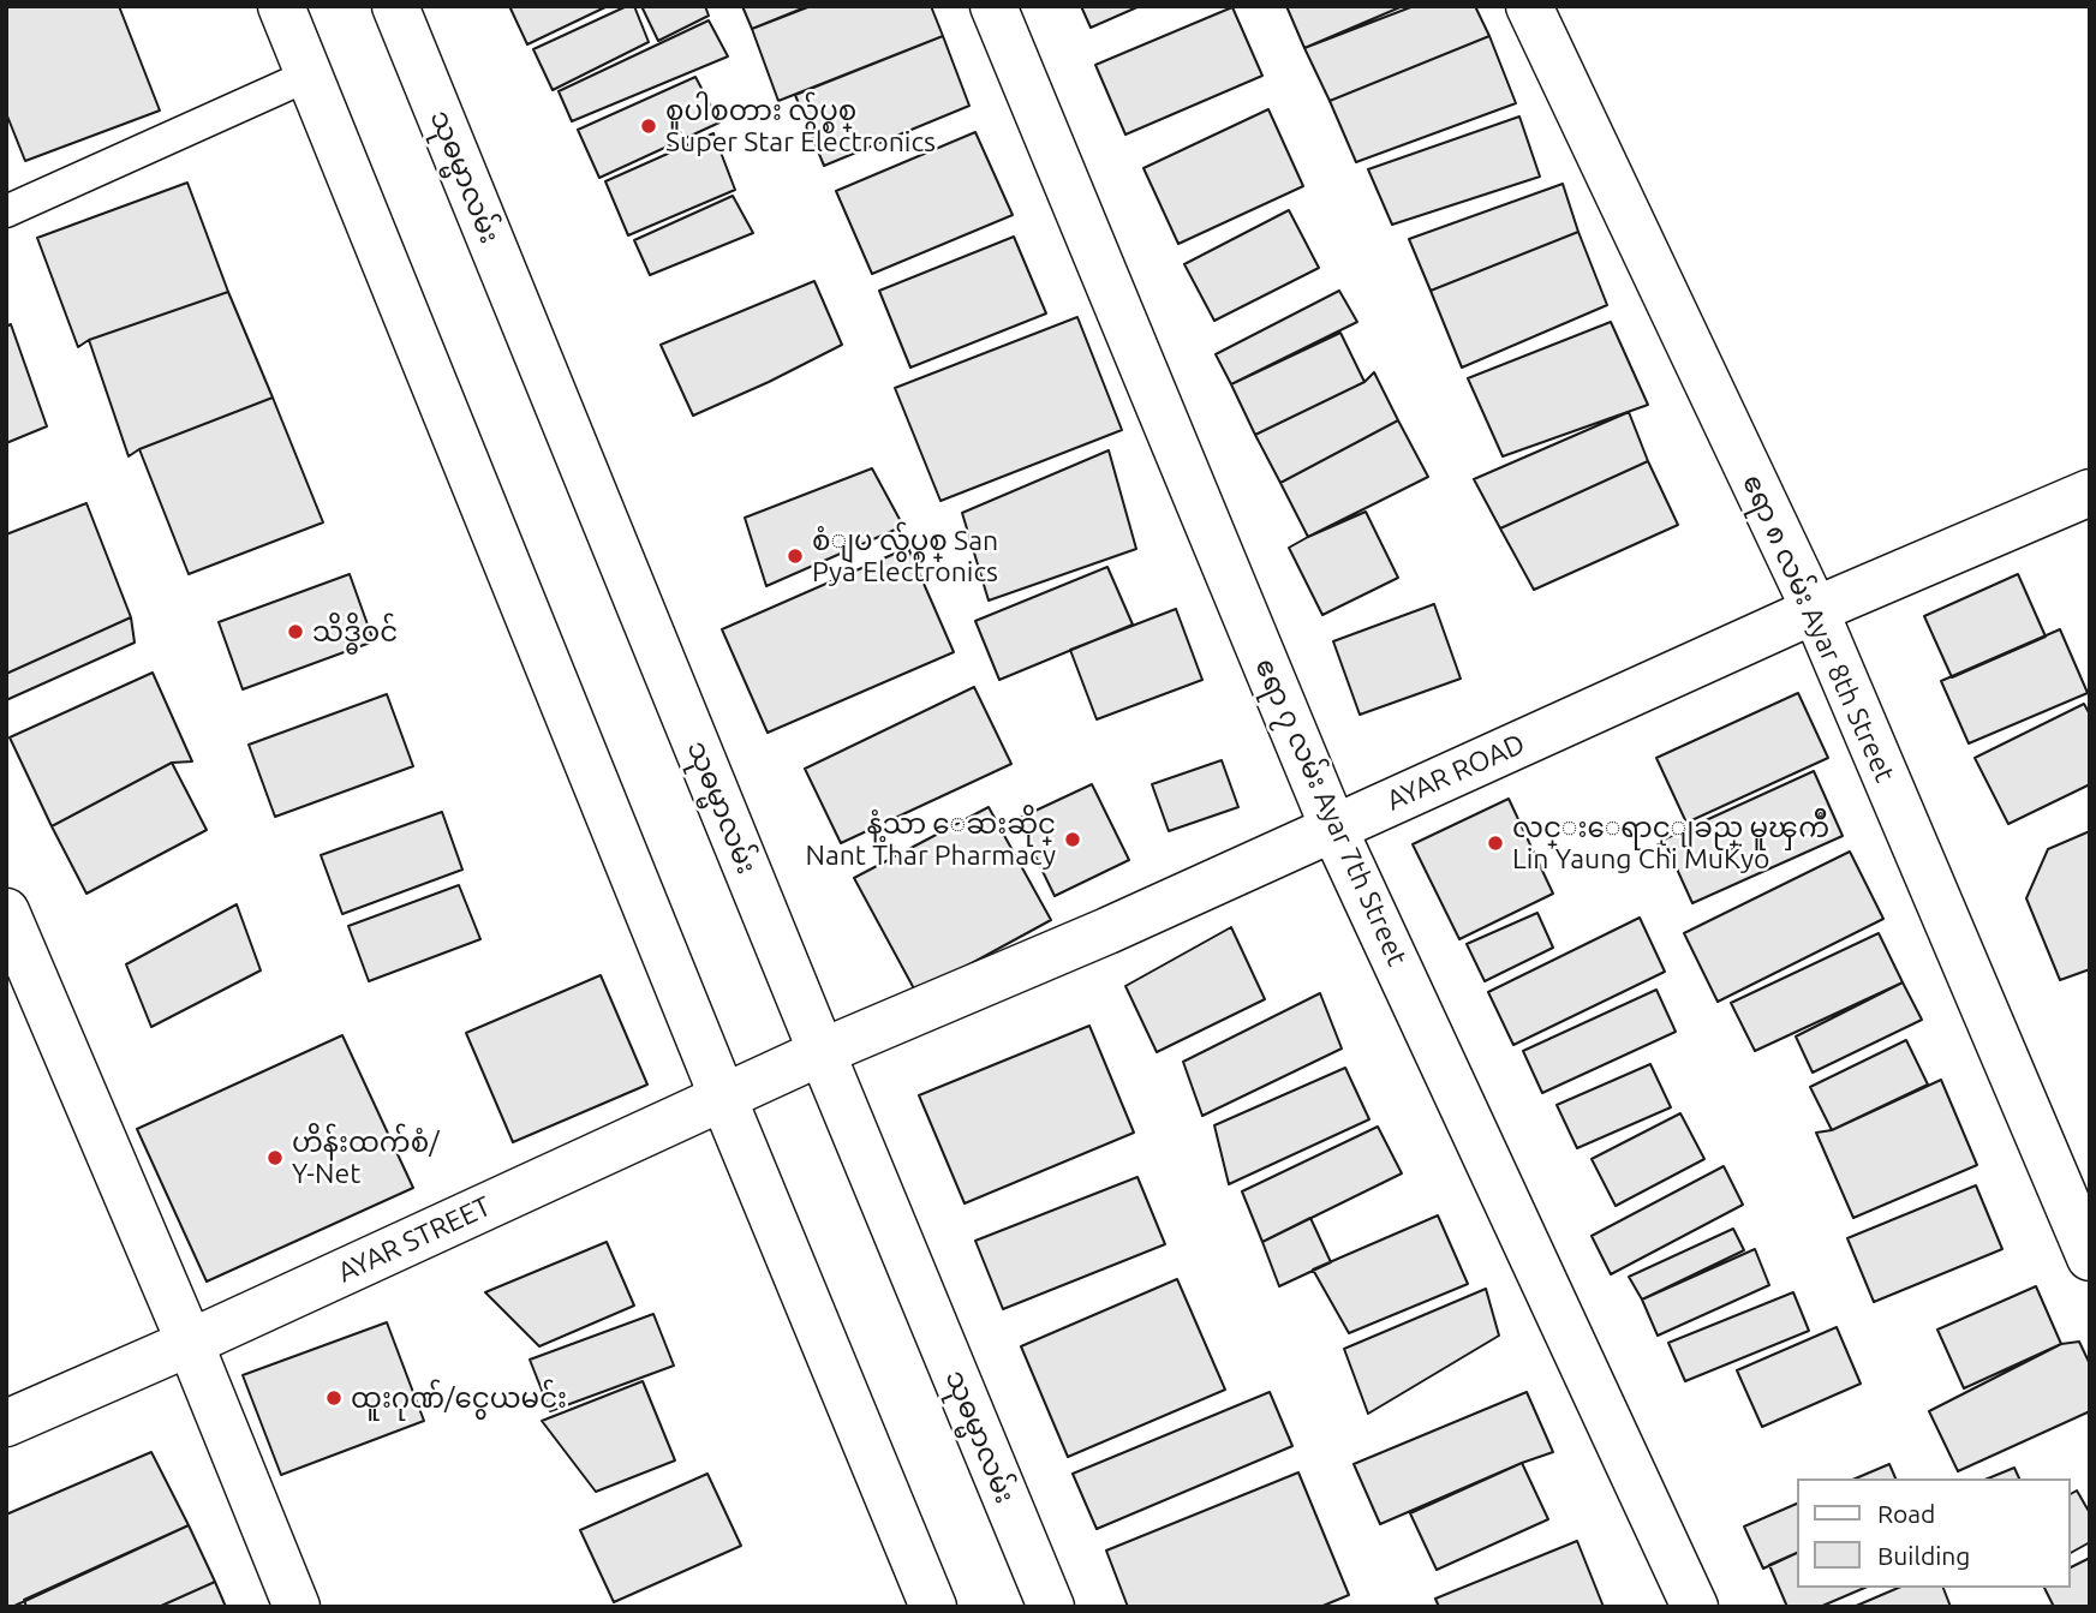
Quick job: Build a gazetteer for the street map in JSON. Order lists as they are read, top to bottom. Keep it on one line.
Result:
{"streets":{"street":["သုဓမ္မာလမ်း","ဧရာ ၈ လမ်း Ayar 8th Street","AYAR ROAD","ဧရာ ၇ လမ်း Ayar 7th Street","AYAR STREET"]},"crossings":[["သုဓမ္မာလမ်း","AYAR ROAD"],["သုဓမ္မာလမ်း","AYAR STREET"],["ဧရာ ၈ လမ်း Ayar 8th Street","AYAR ROAD"],["AYAR ROAD","ဧရာ ၇ လမ်း Ayar 7th Street"],["AYAR ROAD","AYAR STREET"]],"places":["စူပါစတား လ်ွပ္စစ္ Super Star Electronics","စံျပ လ်ွပ္စစ္ San Pya Electronics","သိဒ္ဓိဝင်","နံ့သာ ေဆးဆိုင္ Nant Thar Pharmacy","လင္းေရာင္ျခည္ မူၾကိဳ Lin Yaung Chi MuKyo","ဟိန်းထက်စံ/ Y-Net","ထူးဂုဏ်/ငွေယမင်း"],"legend":["Road","Building"]}
